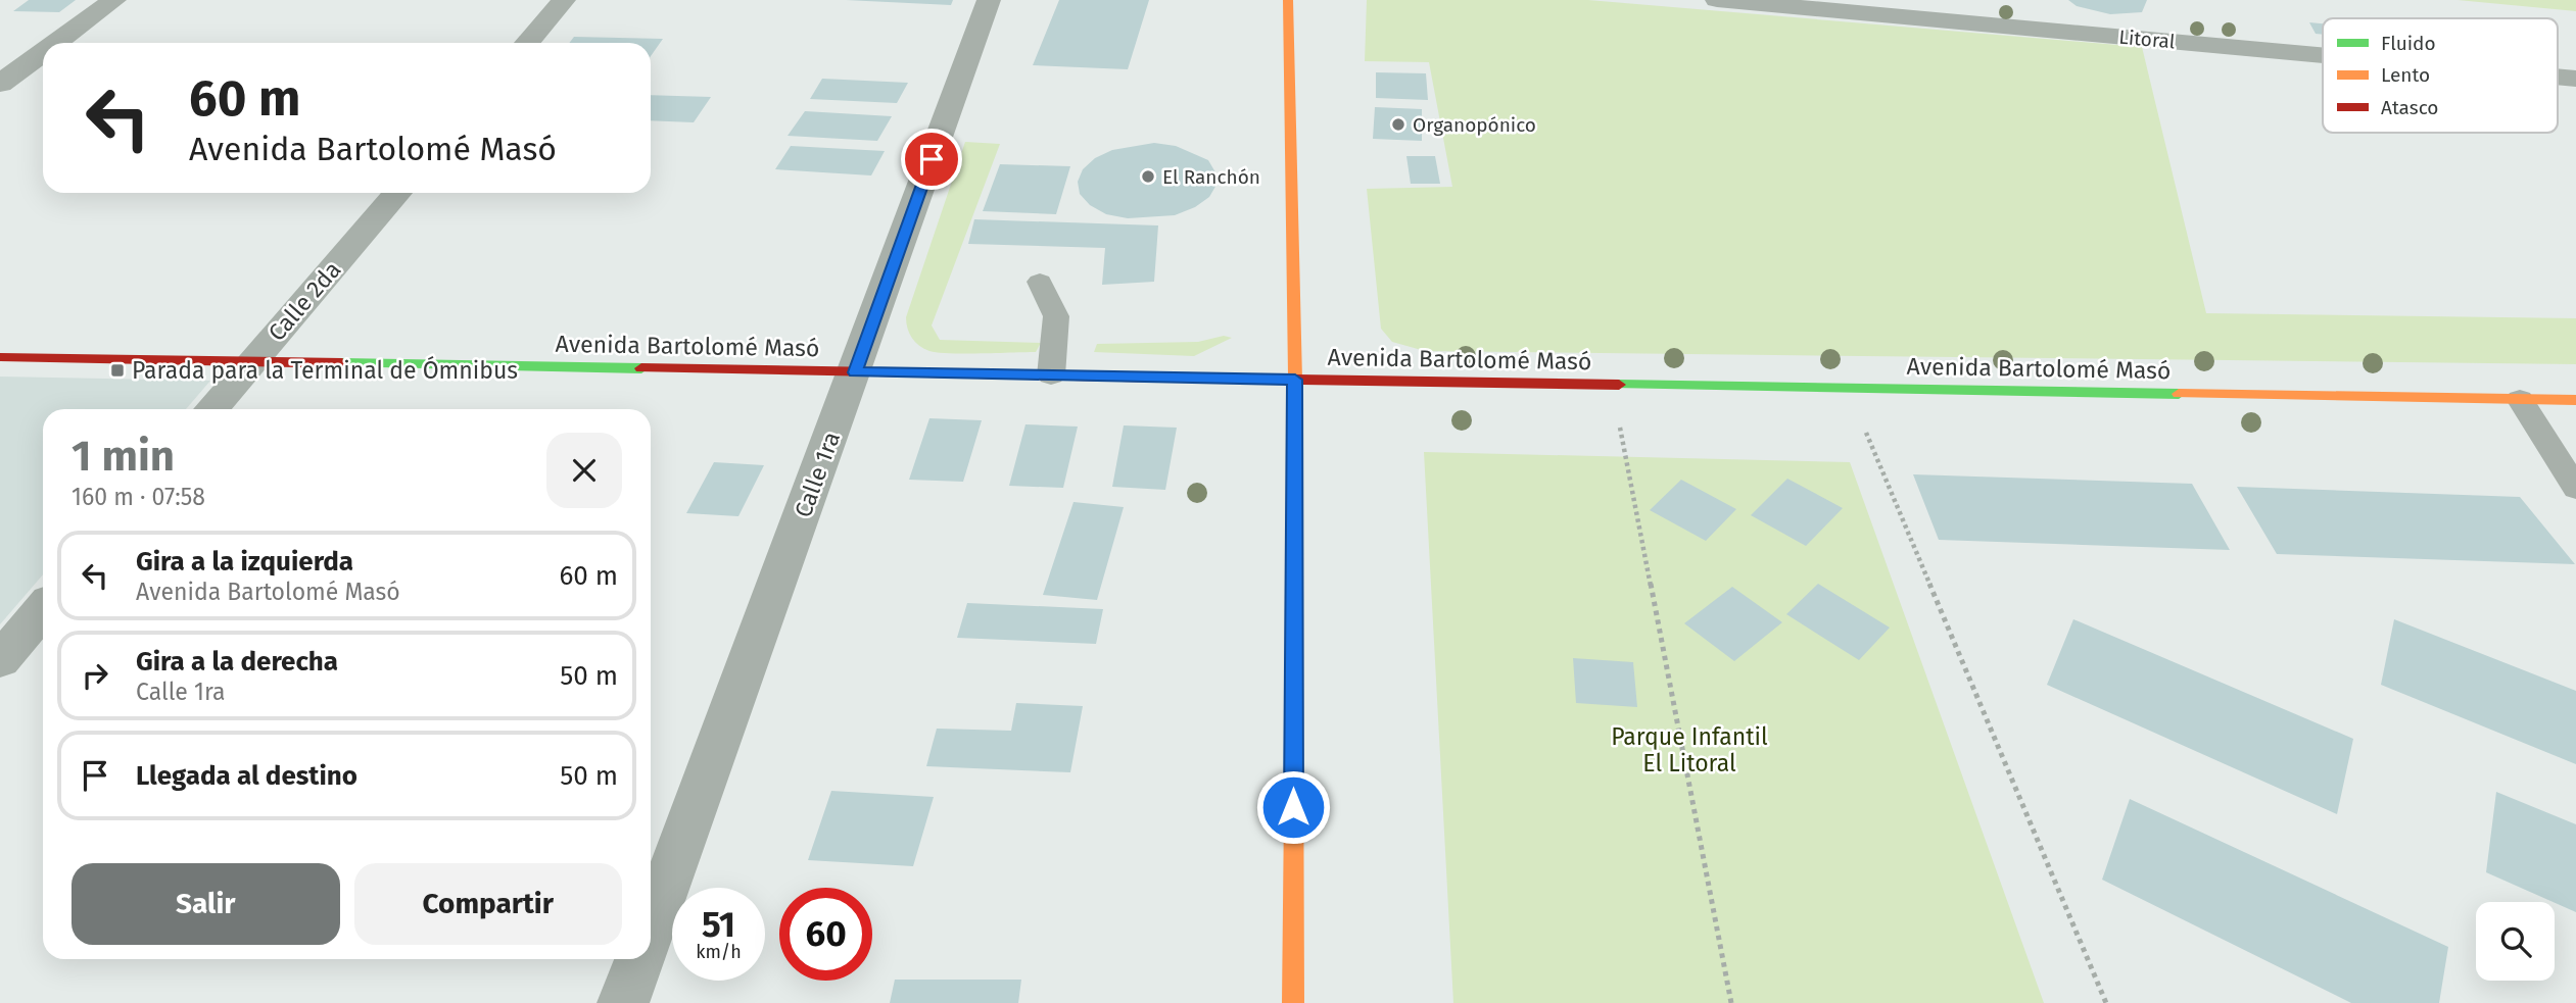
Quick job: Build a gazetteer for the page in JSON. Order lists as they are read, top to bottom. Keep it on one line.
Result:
{"streets":{"main road":["Avenida Bartolomé Masó"],"street":["Litoral","Calle 2da","Calle 1ra"]},"crossings":[["Calle 2da","Avenida Bartolomé Masó"],["Avenida Bartolomé Masó","Calle 1ra"]],"parks":["Parque Infantil El Litoral"],"places":{"other":["Organopónico","El Ranchón"],"transit":["Parada para la Terminal de Ómnibus"]},"legend":["Fluido","Lento","Atasco"],"page":{"turn":["60 m","Avenida Bartolomé Masó"],"heading":["1 min","160 m · 07:58"],"list":[{"name":"Gira a la izquierda","note":"Avenida Bartolomé Masó","value":"60 m"},{"name":"Gira a la derecha","note":"Calle 1ra","value":"50 m"},{"name":"Llegada al destino","value":"50 m"}],"buttons":["Salir","Compartir"],"speed":"51 km/h","limit":"60"}}
